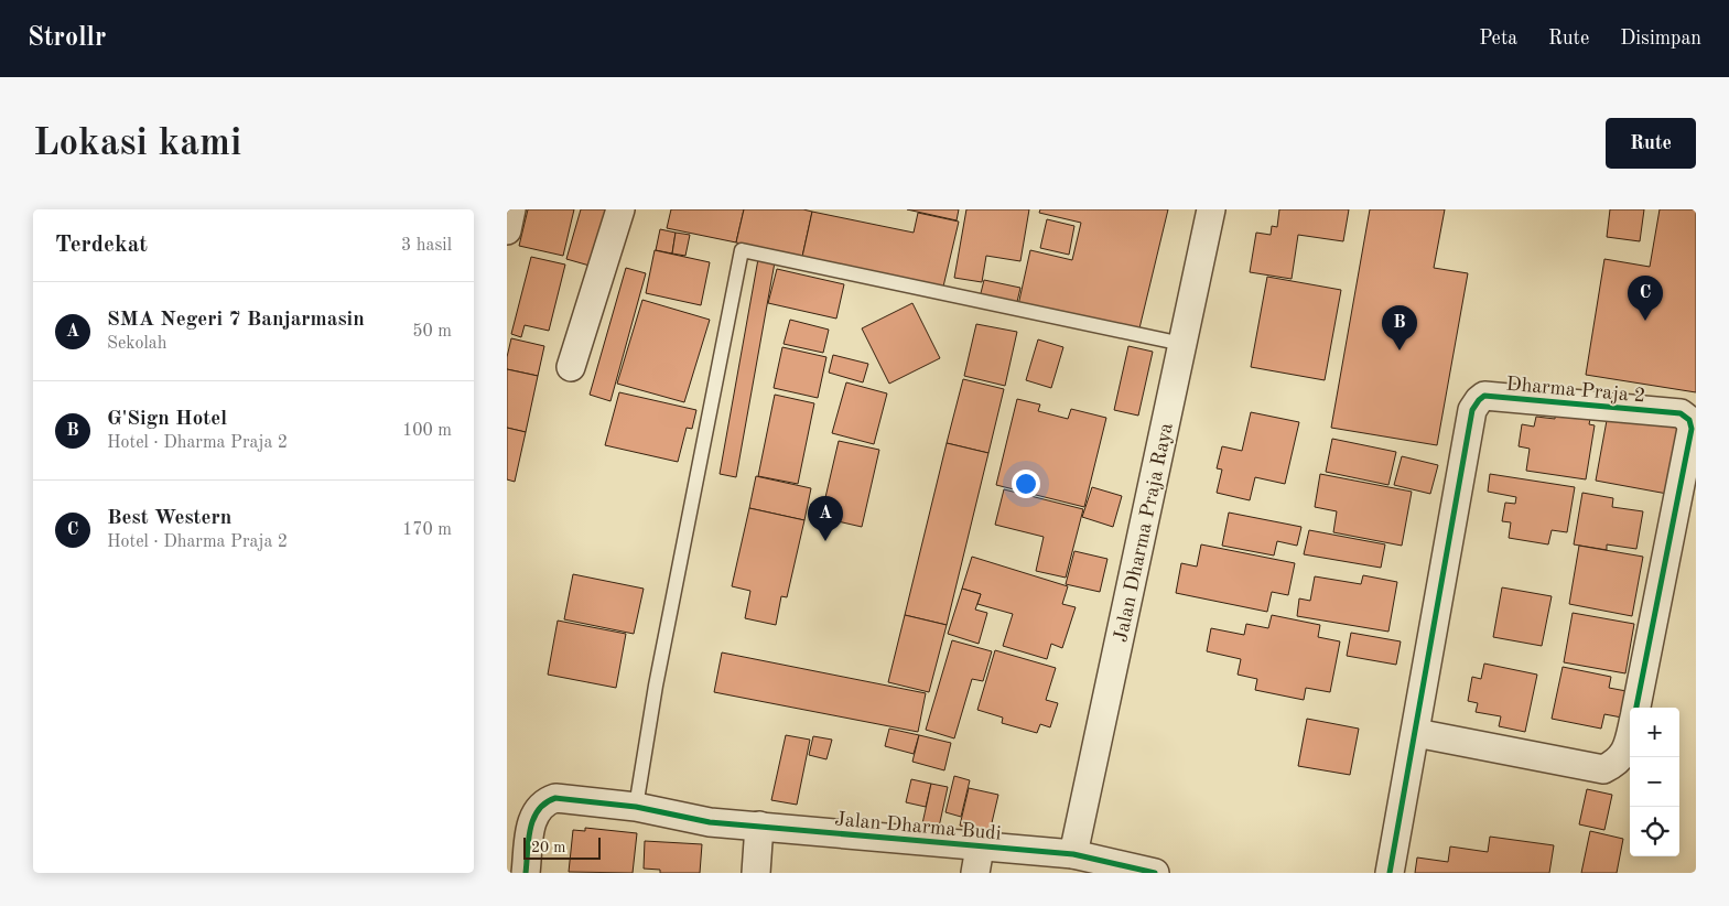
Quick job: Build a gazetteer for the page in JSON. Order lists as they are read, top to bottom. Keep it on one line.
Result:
{"streets":{"street":["Dharma Praja 2","Jalan Dharma Praja Raya","Jalan Dharma Budi"]},"crossings":[["Jalan Dharma Praja Raya","Jalan Dharma Budi"]],"scale_bar":"20 m","page":{"header":"Strollr","nav":["Peta","Rute","Disimpan"],"buttons":"Rute","title":"Lokasi kami","heading":["Terdekat","3 hasil"],"pins":["C","B","A"],"list":[{"mark":"A","name":"SMA Negeri 7 Banjarmasin","note":"Sekolah","value":"50 m"},{"mark":"B","name":"G'Sign Hotel","note":"Hotel · Dharma Praja 2","value":"100 m"},{"mark":"C","name":"Best Western","note":"Hotel · Dharma Praja 2","value":"170 m"}],"map_buttons":["+","−"],"scale":"20 m"}}
